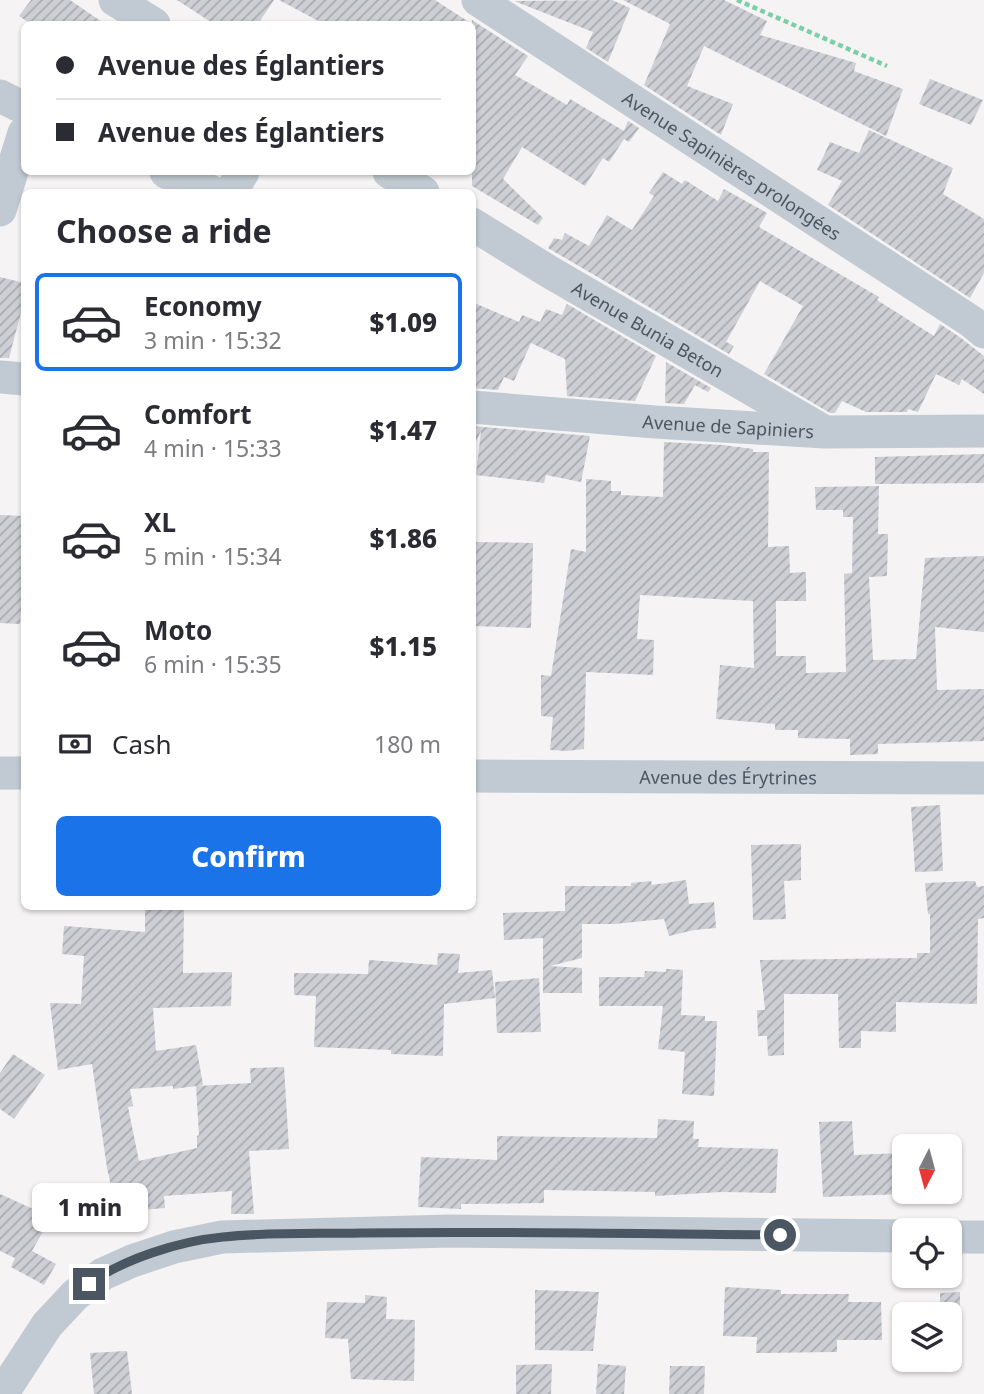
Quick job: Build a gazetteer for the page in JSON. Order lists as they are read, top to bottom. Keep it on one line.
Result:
{"streets":{"street":["Avenue Sapinières prolongées","Avenue Bunia Beton","Avenue de Sapiniers","Avenue des Érytrines"]},"crossings":[["Avenue Bunia Beton","Avenue de Sapiniers"]],"north":"bottom","page":{"banner":["Avenue des Églantiers","Avenue des Églantiers"],"heading":"Choose a ride","list":[{"name":"Economy","note":"3 min · 15:32","value":"$1.09"},{"name":"Comfort","note":"4 min · 15:33","value":"$1.47"},{"name":"XL","note":"5 min · 15:34","value":"$1.86"},{"name":"Moto","note":"6 min · 15:35","value":"$1.15"}],"pay":["Cash","180 m"],"buttons":"Confirm","bubble":"1 min"}}
